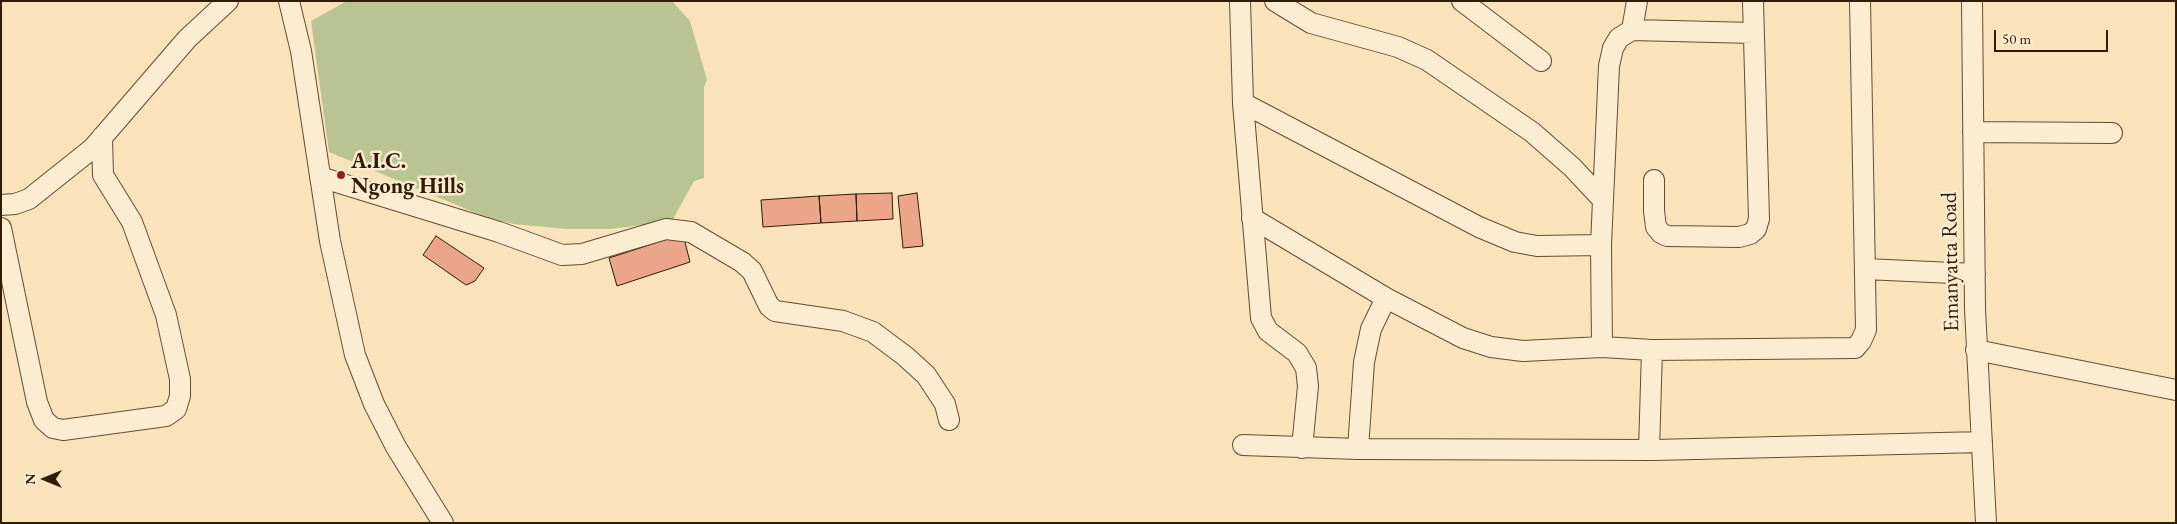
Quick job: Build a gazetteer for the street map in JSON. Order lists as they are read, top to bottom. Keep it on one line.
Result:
{"streets":{"street":["Emanyatta Road"]},"places":["A.I.C. Ngong Hills"],"scale_bar":"50 m","north":"left"}
